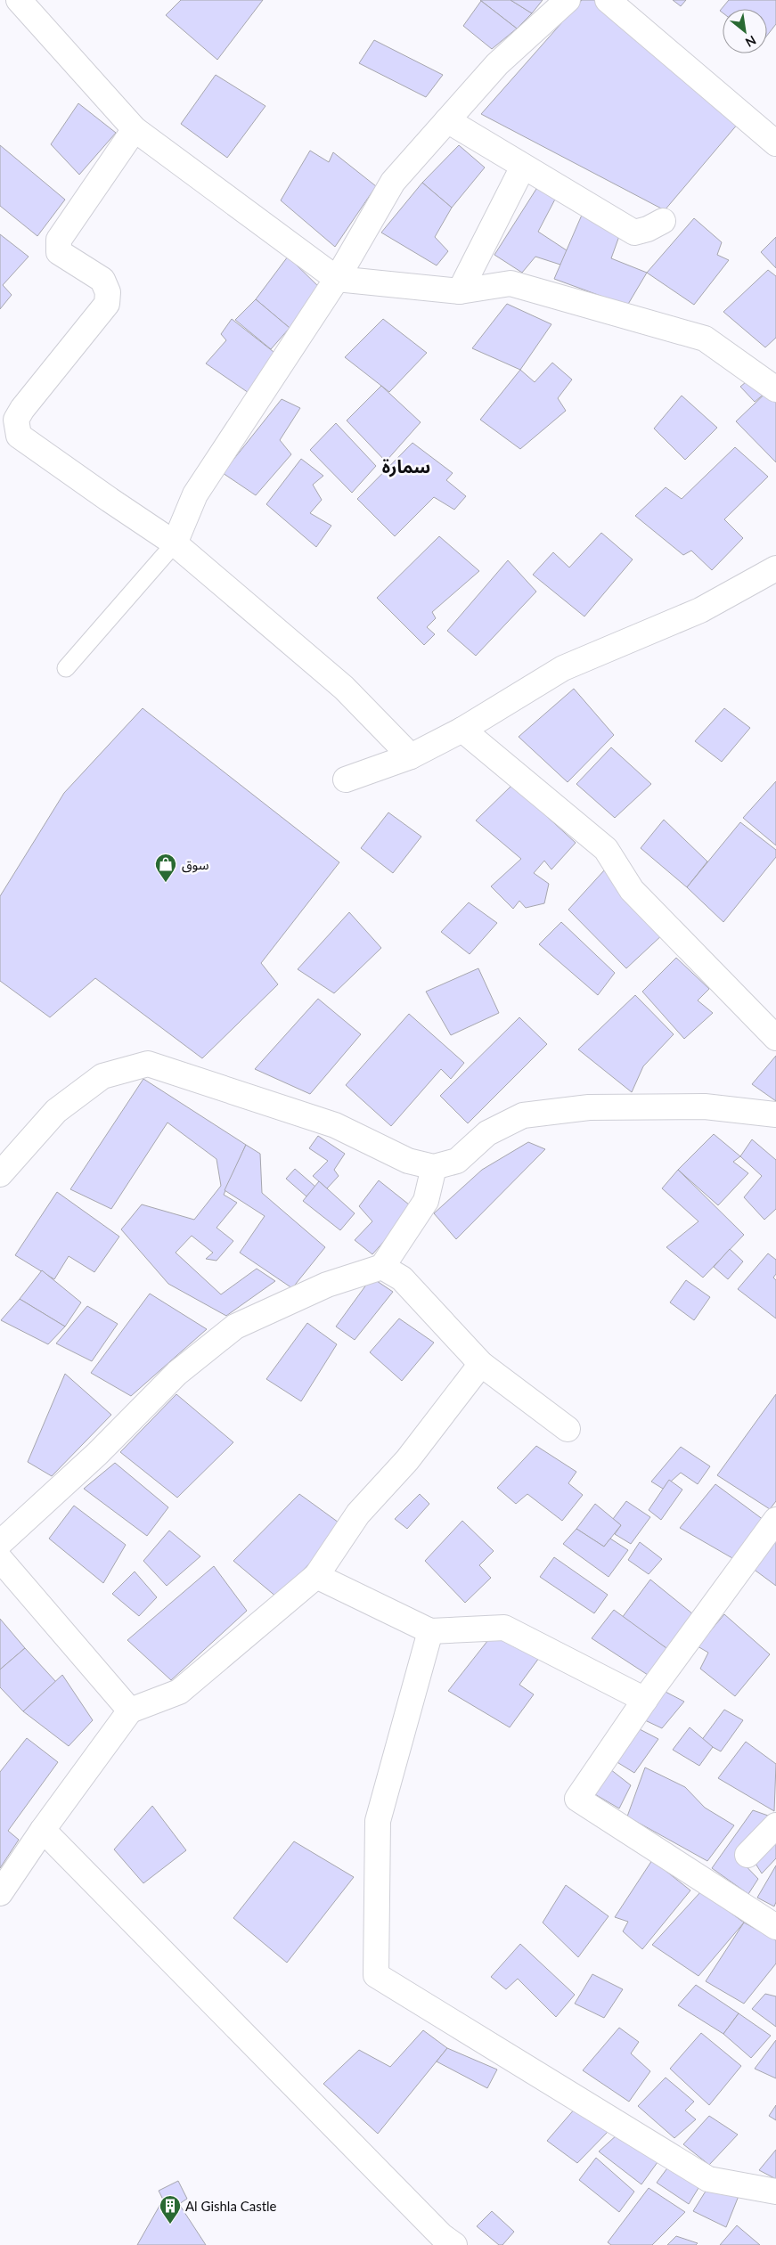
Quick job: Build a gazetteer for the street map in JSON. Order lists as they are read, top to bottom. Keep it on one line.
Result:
{"districts":["سمارة"],"places":{"shop":["سوق"],"building":["Al Gishla Castle"]},"north":"bottom right"}
